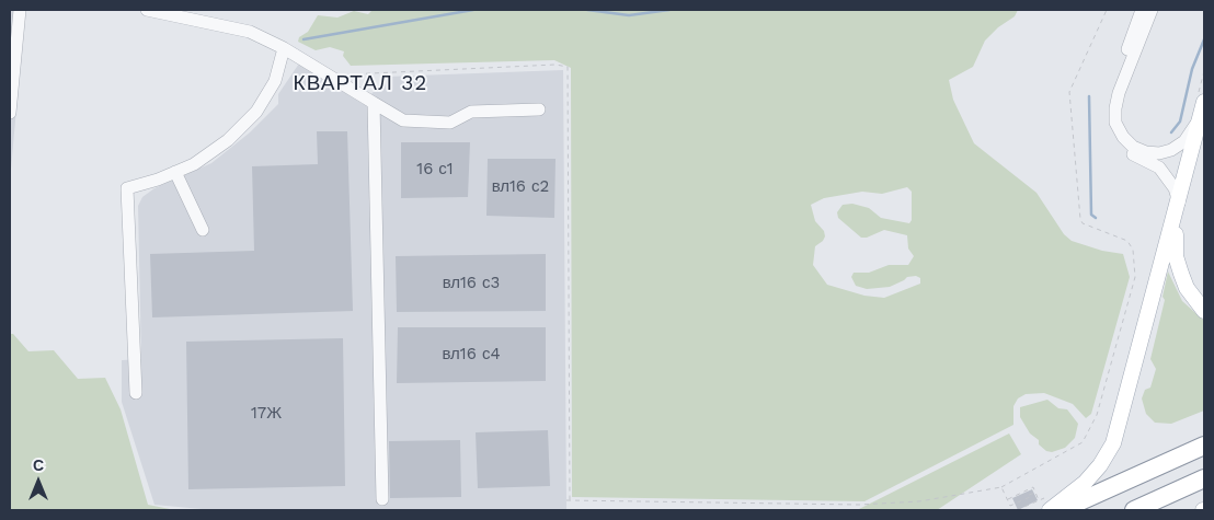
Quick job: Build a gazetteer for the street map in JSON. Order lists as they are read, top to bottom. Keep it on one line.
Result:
{"districts":["КВАРТАЛ 32"],"house_numbers":["16 с1","вл16 с2","вл16 с3","вл16 с4","17Ж"],"north":"top"}
